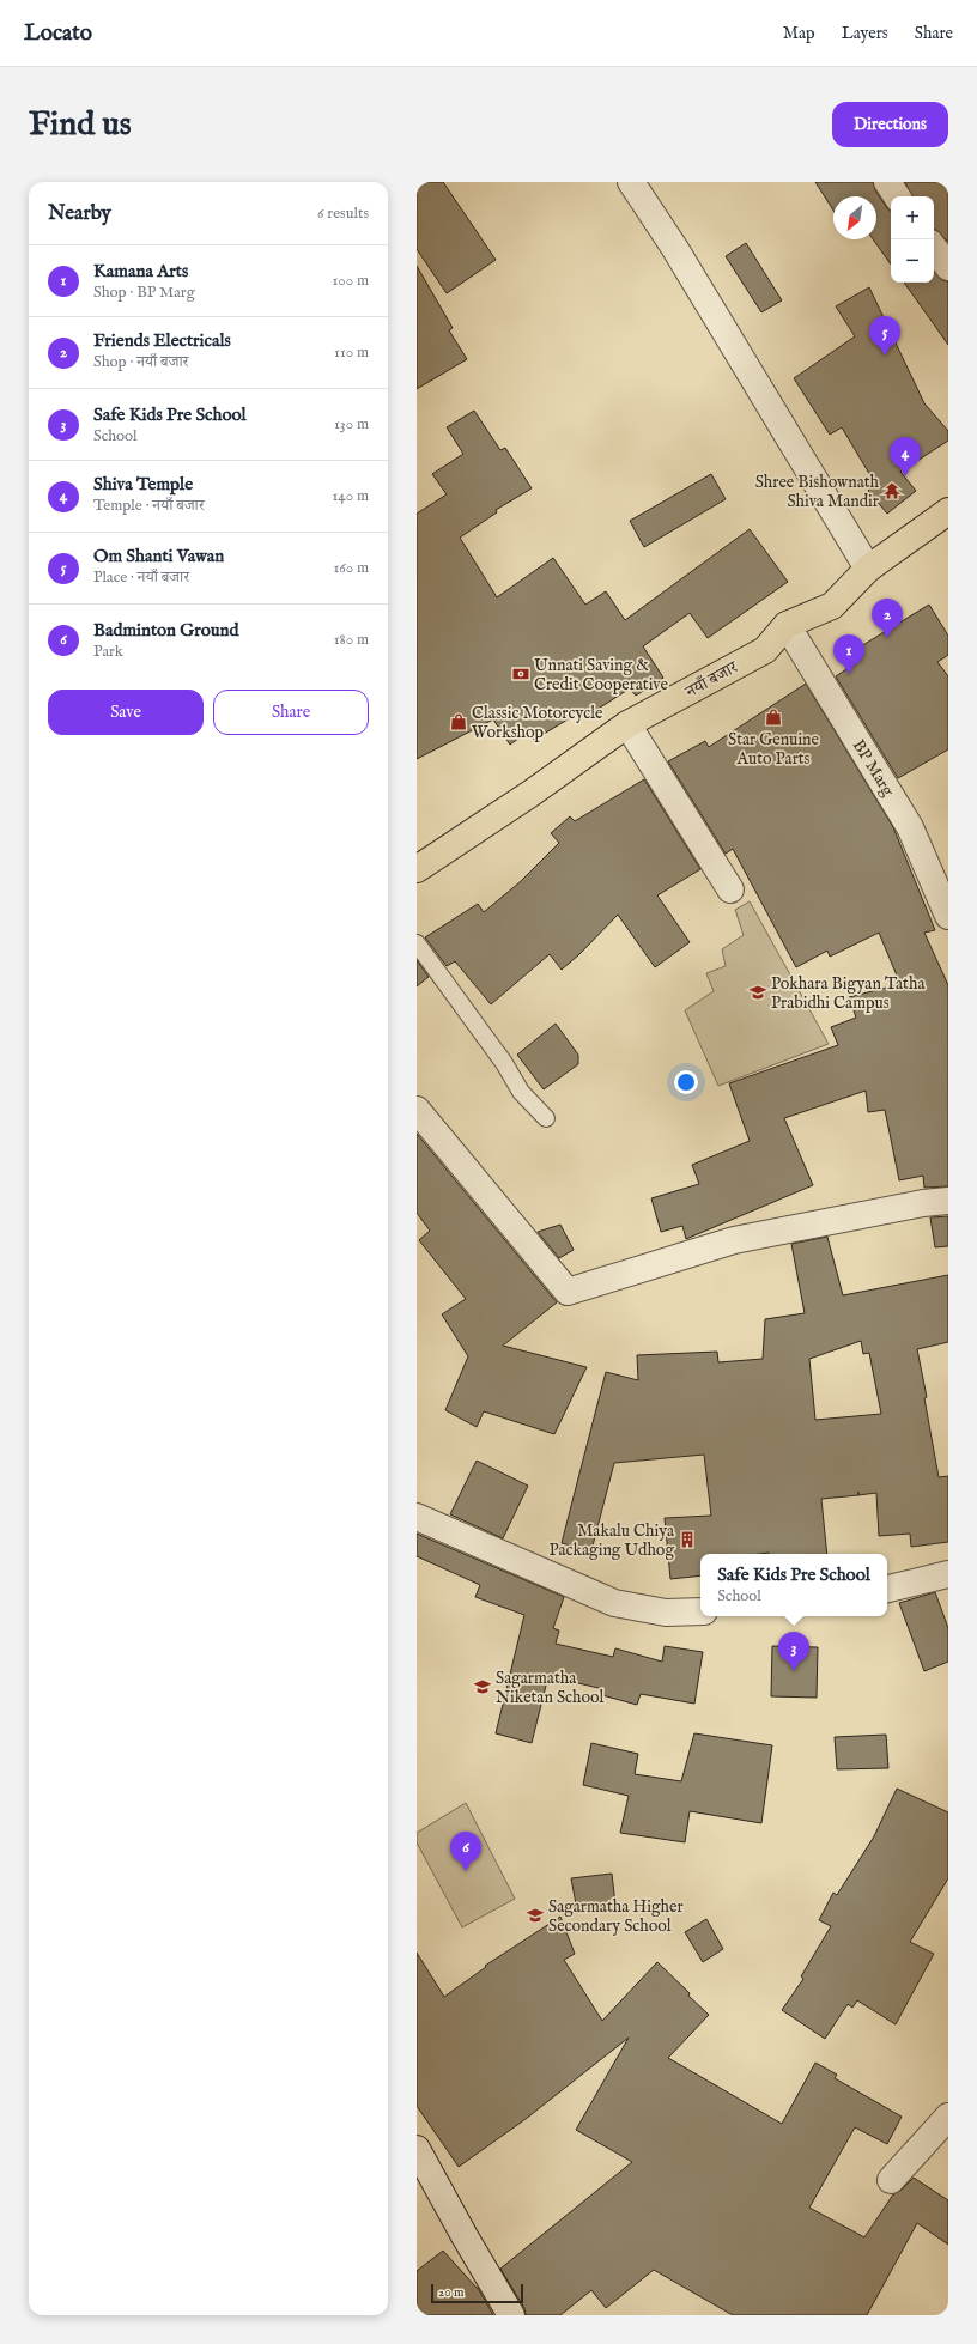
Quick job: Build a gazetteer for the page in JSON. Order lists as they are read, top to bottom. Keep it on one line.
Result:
{"streets":{"main road":["नयाँ बजार"],"street":["BP Marg"]},"crossings":[["नयाँ बजार","BP Marg"]],"places":{"temple":["Shree Bishownath Shiva Mandir"],"bank":["Unnati Saving & Credit Cooperative"],"shop":["Star Genuine Auto Parts","Classic Motorcycle Workshop"],"school or university":["Pokhara Bigyan Tatha Prabidhi Campus","Sagarmatha Niketan School","Sagarmatha Higher Secondary School"],"building":["Makalu Chiya Packaging Udhog"]},"scale_bar":"20 m","north":"bottom left","page":{"header":"Locato","nav":["Map","Layers","Share"],"buttons":["Directions",["Save","Share"]],"title":"Find us","heading":["Nearby","6 results"],"map_buttons":["+","−"],"list":[{"mark":"1","name":"Kamana Arts","note":"Shop · BP Marg","value":"100 m"},{"mark":"2","name":"Friends Electricals","note":"Shop · नयाँ बजार","value":"110 m"},{"mark":"3","name":"Safe Kids Pre School","note":"School","value":"130 m"},{"mark":"4","name":"Shiva Temple","note":"Temple · नयाँ बजार","value":"140 m"},{"mark":"5","name":"Om Shanti Vawan","note":"Place · नयाँ बजार","value":"160 m"},{"mark":"6","name":"Badminton Ground","note":"Park","value":"180 m"}],"pins":["5","4","2","1","3","6"],"popup":["Safe Kids Pre School","School"],"scale":"20 m"}}
